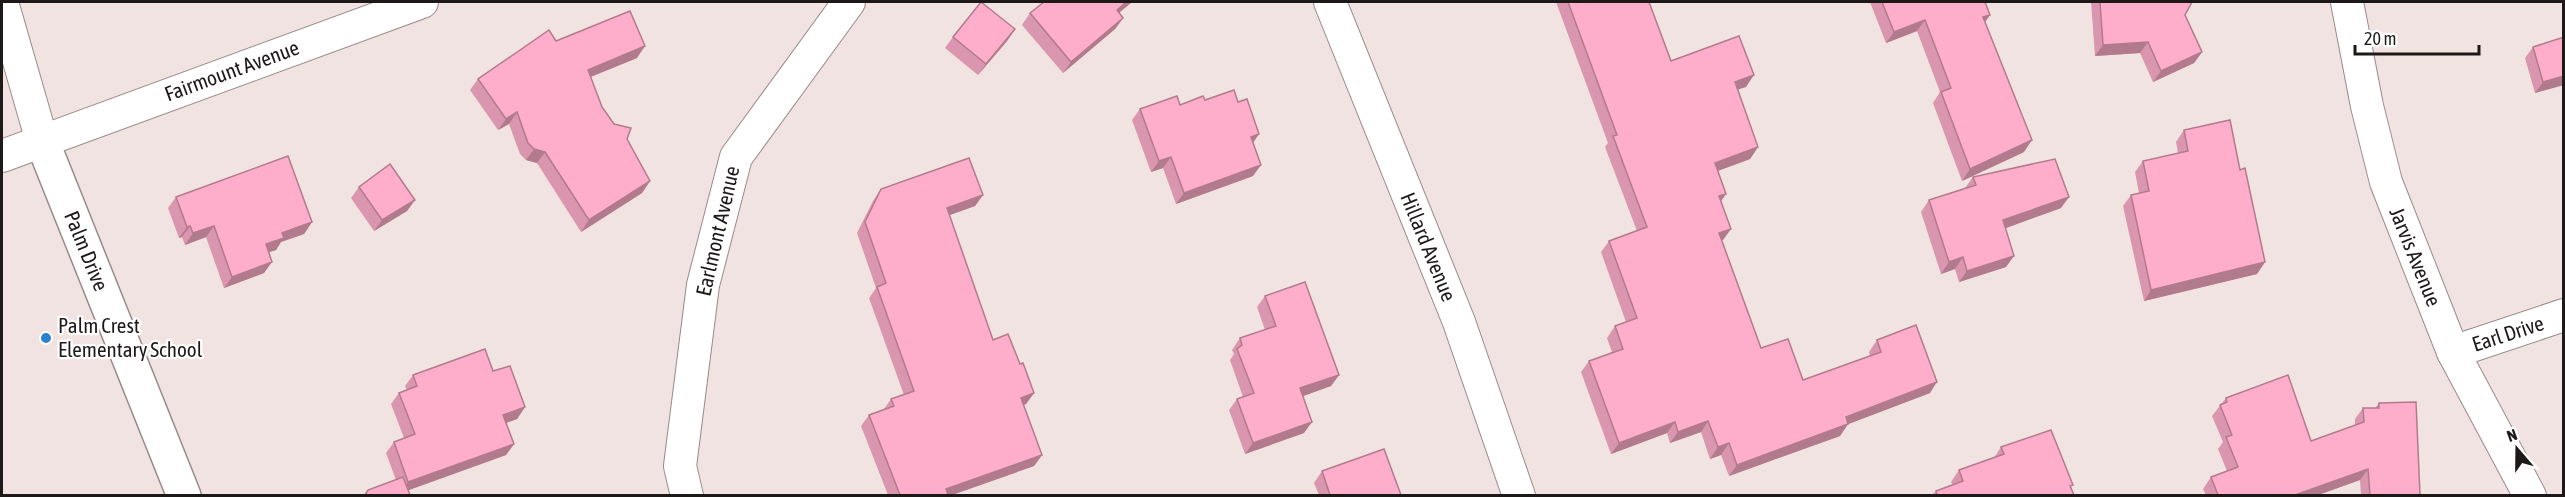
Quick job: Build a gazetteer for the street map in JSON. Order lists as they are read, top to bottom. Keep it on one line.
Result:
{"streets":{"street":["Fairmount Avenue","Earlmont Avenue","Hillard Avenue","Palm Drive","Jarvis Avenue","Earl Drive"]},"crossings":[["Fairmount Avenue","Palm Drive"],["Jarvis Avenue","Earl Drive"]],"places":["Palm Crest Elementary School"],"scale_bar":"20 m","north":"top"}
